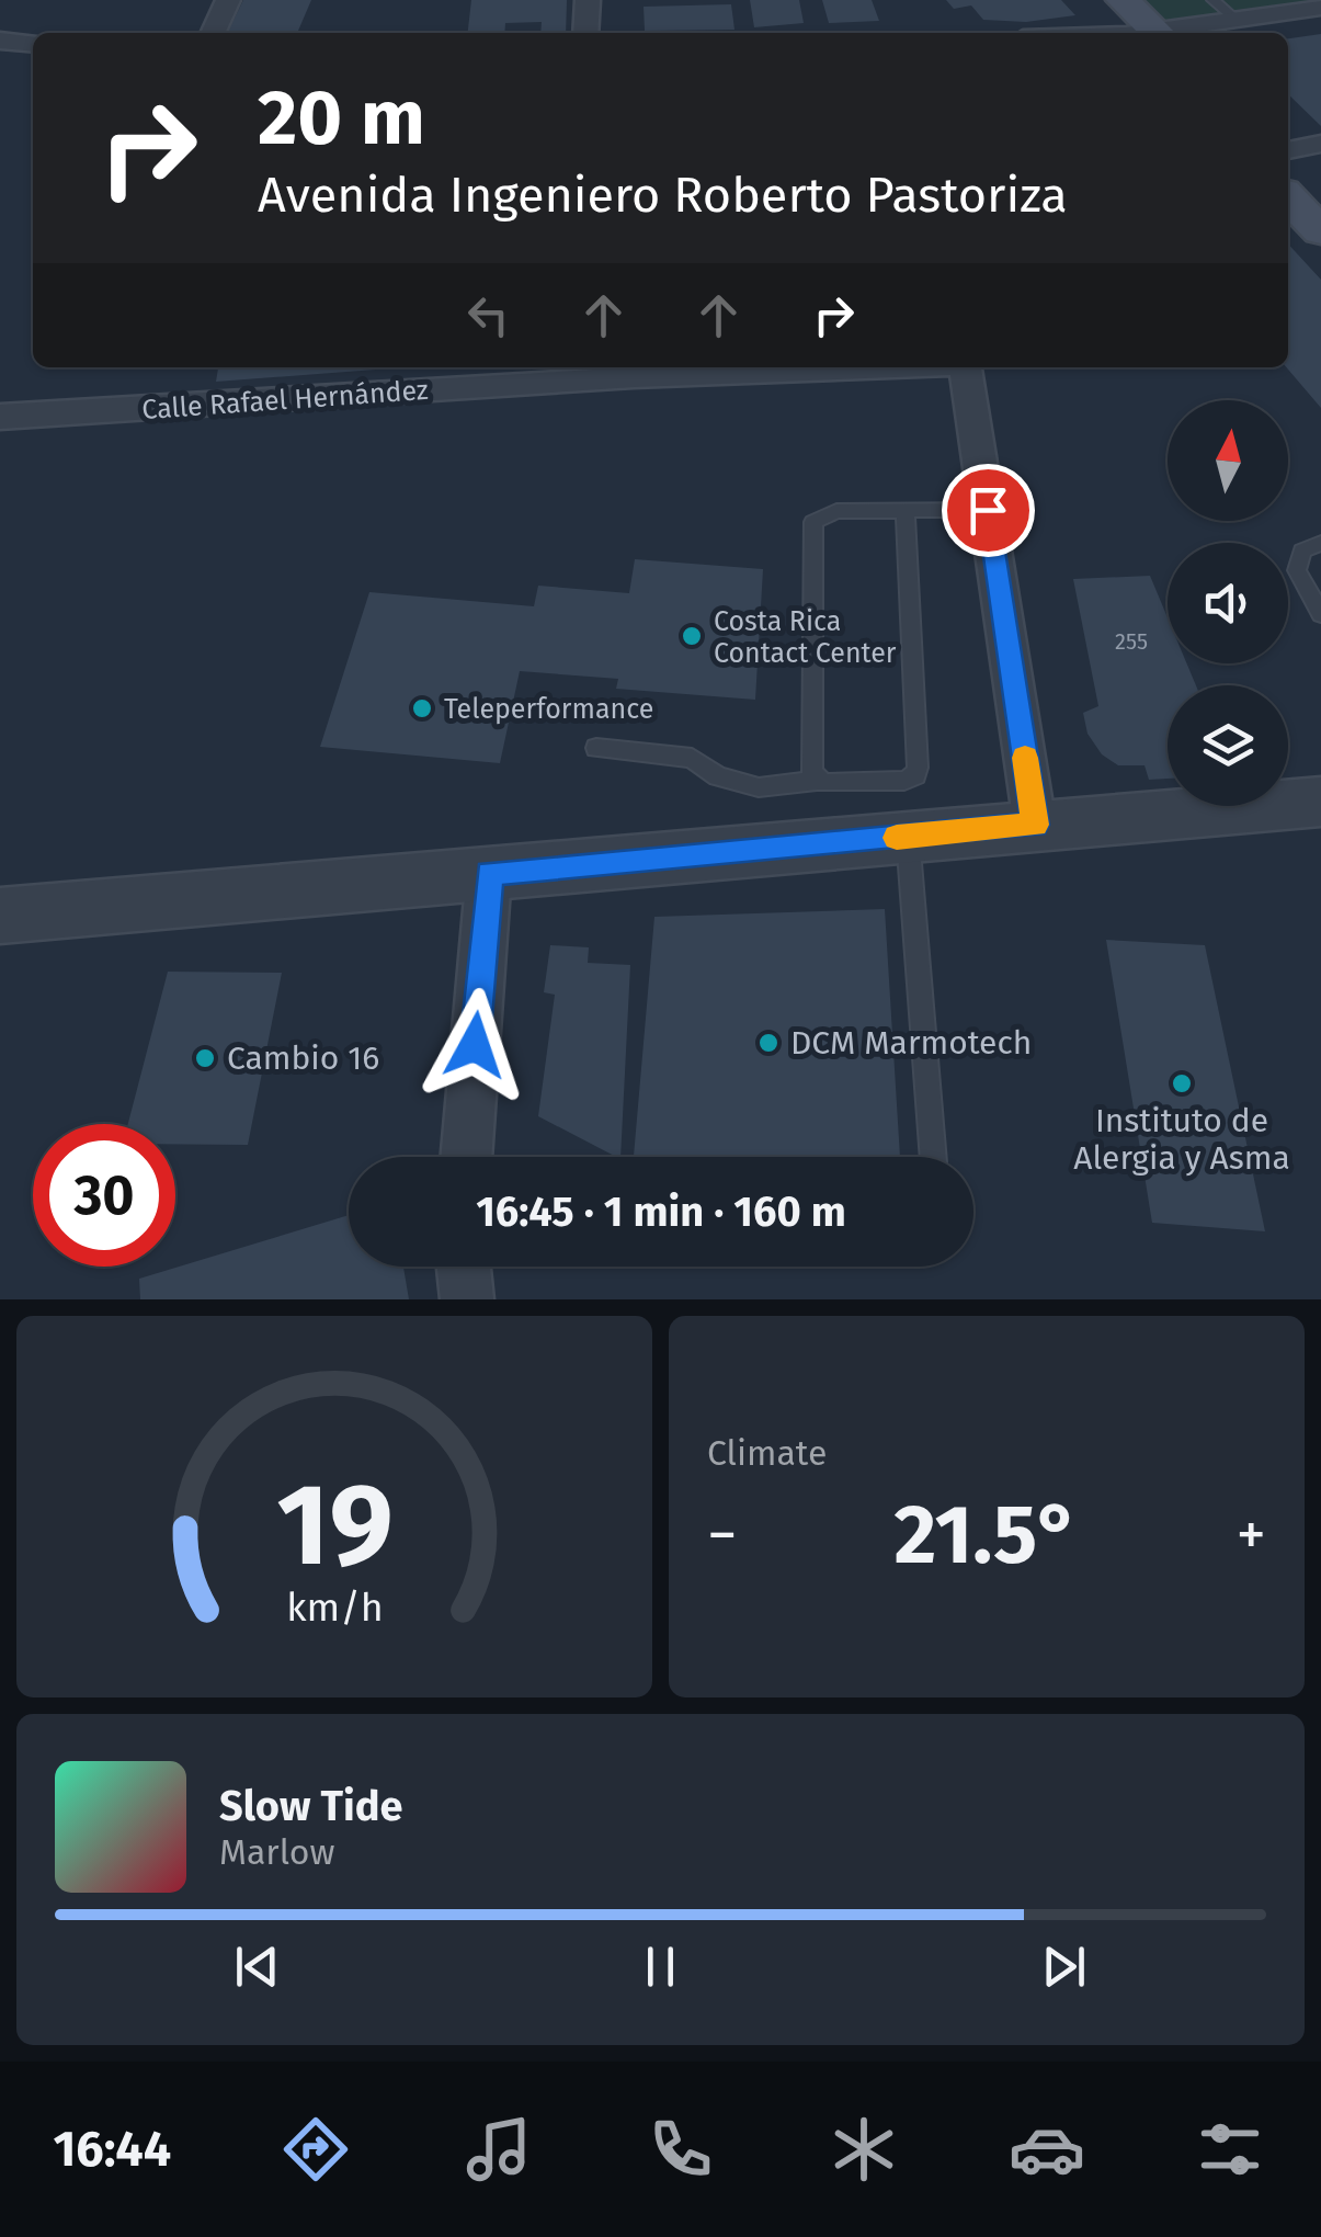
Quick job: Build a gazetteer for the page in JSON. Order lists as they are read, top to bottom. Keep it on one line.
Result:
{"streets":{"street":["Calle Rafael Hernández"]},"places":["Costa Rica Contact Center","Teleperformance","DCM Marmotech","Cambio 16","Instituto de Alergia y Asma"],"house_numbers":["255"],"north":"top","page":{"turn":["20 m","Avenida Ingeniero Roberto Pastoriza"],"limit":"30","trip":"16:45 · 1 min · 160 m","tile":"Climate","heat":["−","21.5°","+"],"song":["Slow Tide","Marlow"],"tabs":"16:44","gauge":["19","km/h"]}}
